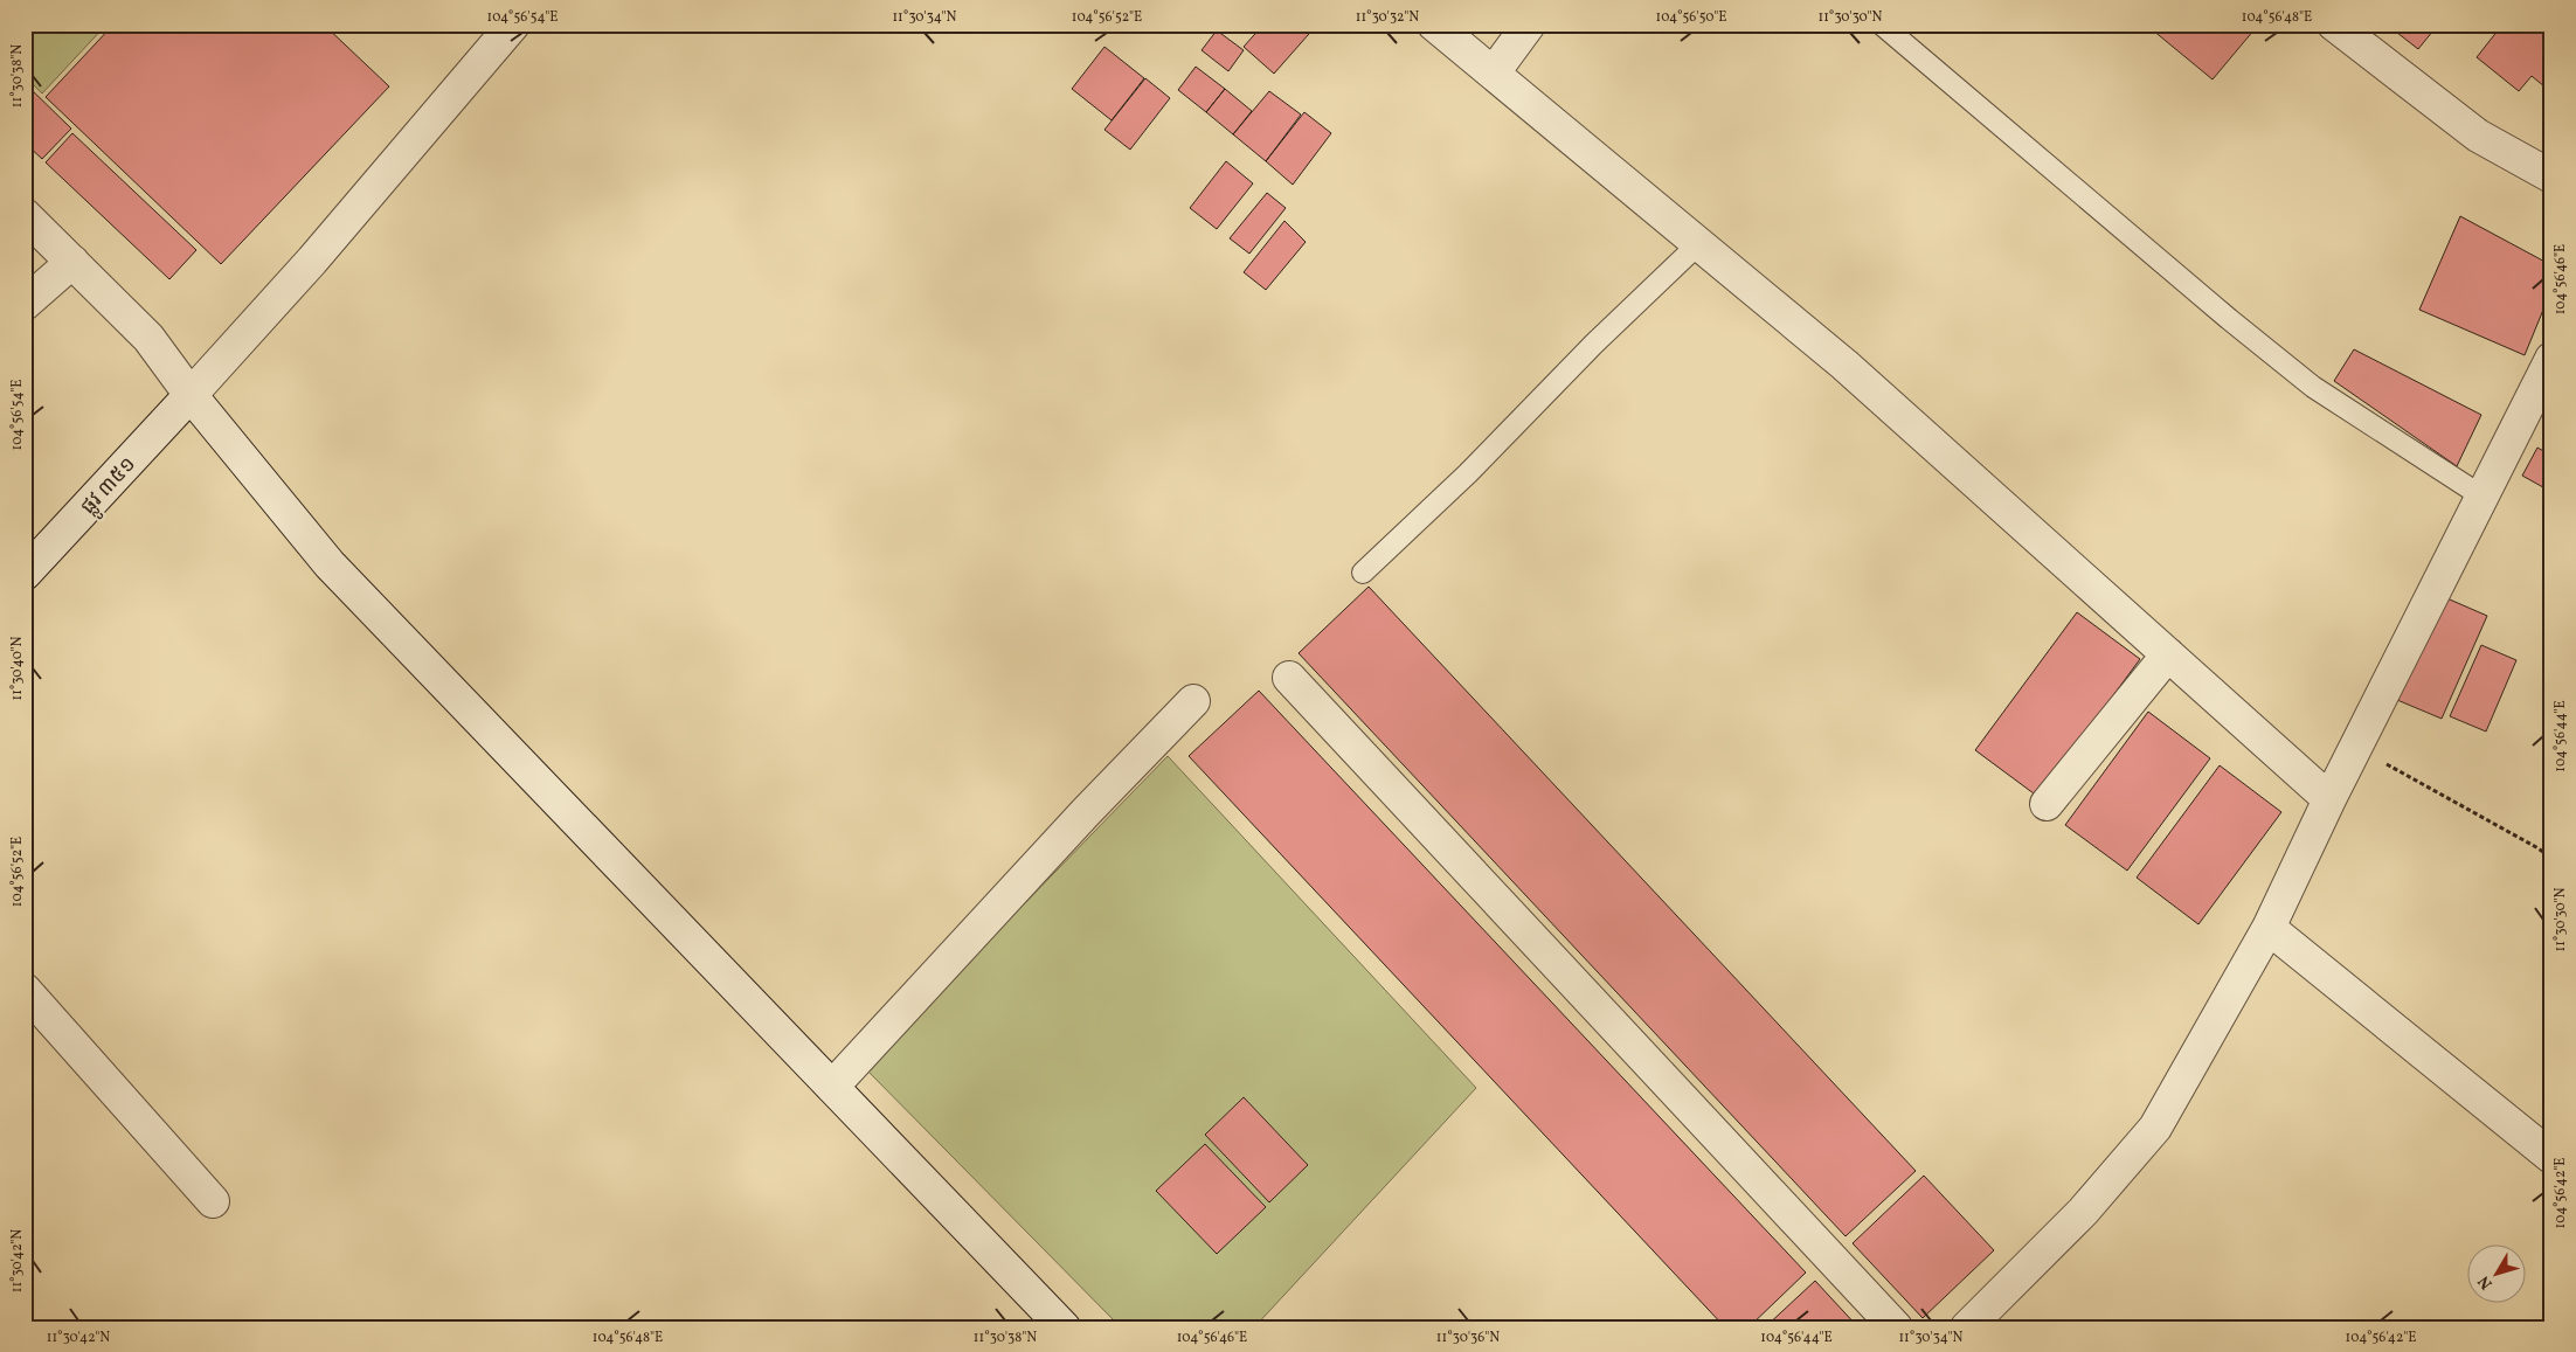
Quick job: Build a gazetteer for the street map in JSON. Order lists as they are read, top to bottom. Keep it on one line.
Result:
{"streets":{"street":["ផ្លូវ ៣៥១"]},"north":"bottom left","coordinates":["104°56'54\"E","11°30'34\"N","104°56'52\"E","11°30'32\"N","104°56'50\"E","11°30'30\"N","104°56'48\"E","11°30'38\"N","104°56'46\"E","11°30'40\"N","104°56'44\"E","104°56'42\"E","11°30'42\"N","11°30'36\"N"]}
